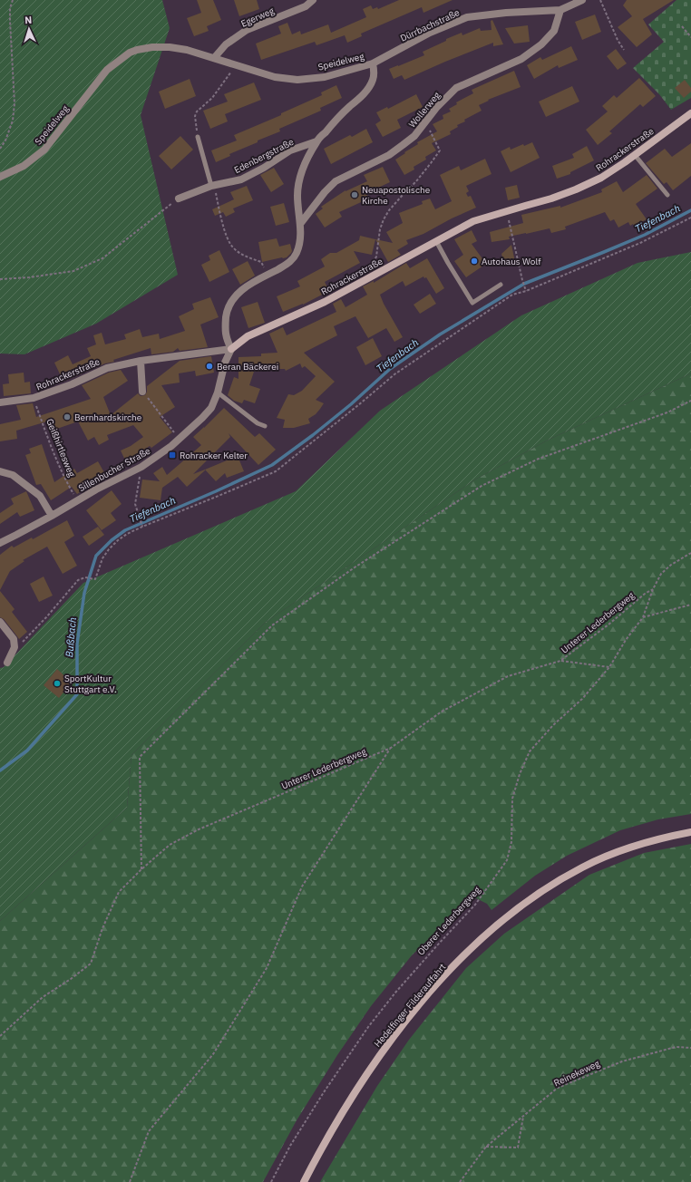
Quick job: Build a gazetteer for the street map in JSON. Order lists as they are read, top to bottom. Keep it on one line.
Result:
{"streets":{"main road":["Rohrackerstraße","Hedelfinger Filderauffahrt"],"street":["Egerweg","Dürrbachstraße","Speidelweg","Wollerweg","Edenbergstraße","Sillenbucher Straße"],"path":["Geißhirtlesweg","Unterer Lederbergweg","Oberer Lederbergweg","Reinekeweg"]},"crossings":[["Egerweg","Speidelweg"],["Dürrbachstraße","Speidelweg"],["Dürrbachstraße","Wollerweg"],["Speidelweg","Wollerweg"],["Speidelweg","Rohrackerstraße"],["Speidelweg","Edenbergstraße"],["Speidelweg","Sillenbucher Straße"],["Rohrackerstraße","Geißhirtlesweg"],["Rohrackerstraße","Sillenbucher Straße"],["Geißhirtlesweg","Sillenbucher Straße"],["Unterer Lederbergweg","Oberer Lederbergweg"]],"water":["Tiefenbach","Bußbach"],"places":{"other":["Neuapostolische Kirche","Autohaus Wolf","Beran Bäckerei","Bernhardskirche","SportKultur Stuttgart e.V."],"transit":["Rohracker Kelter"]},"north":"top"}
